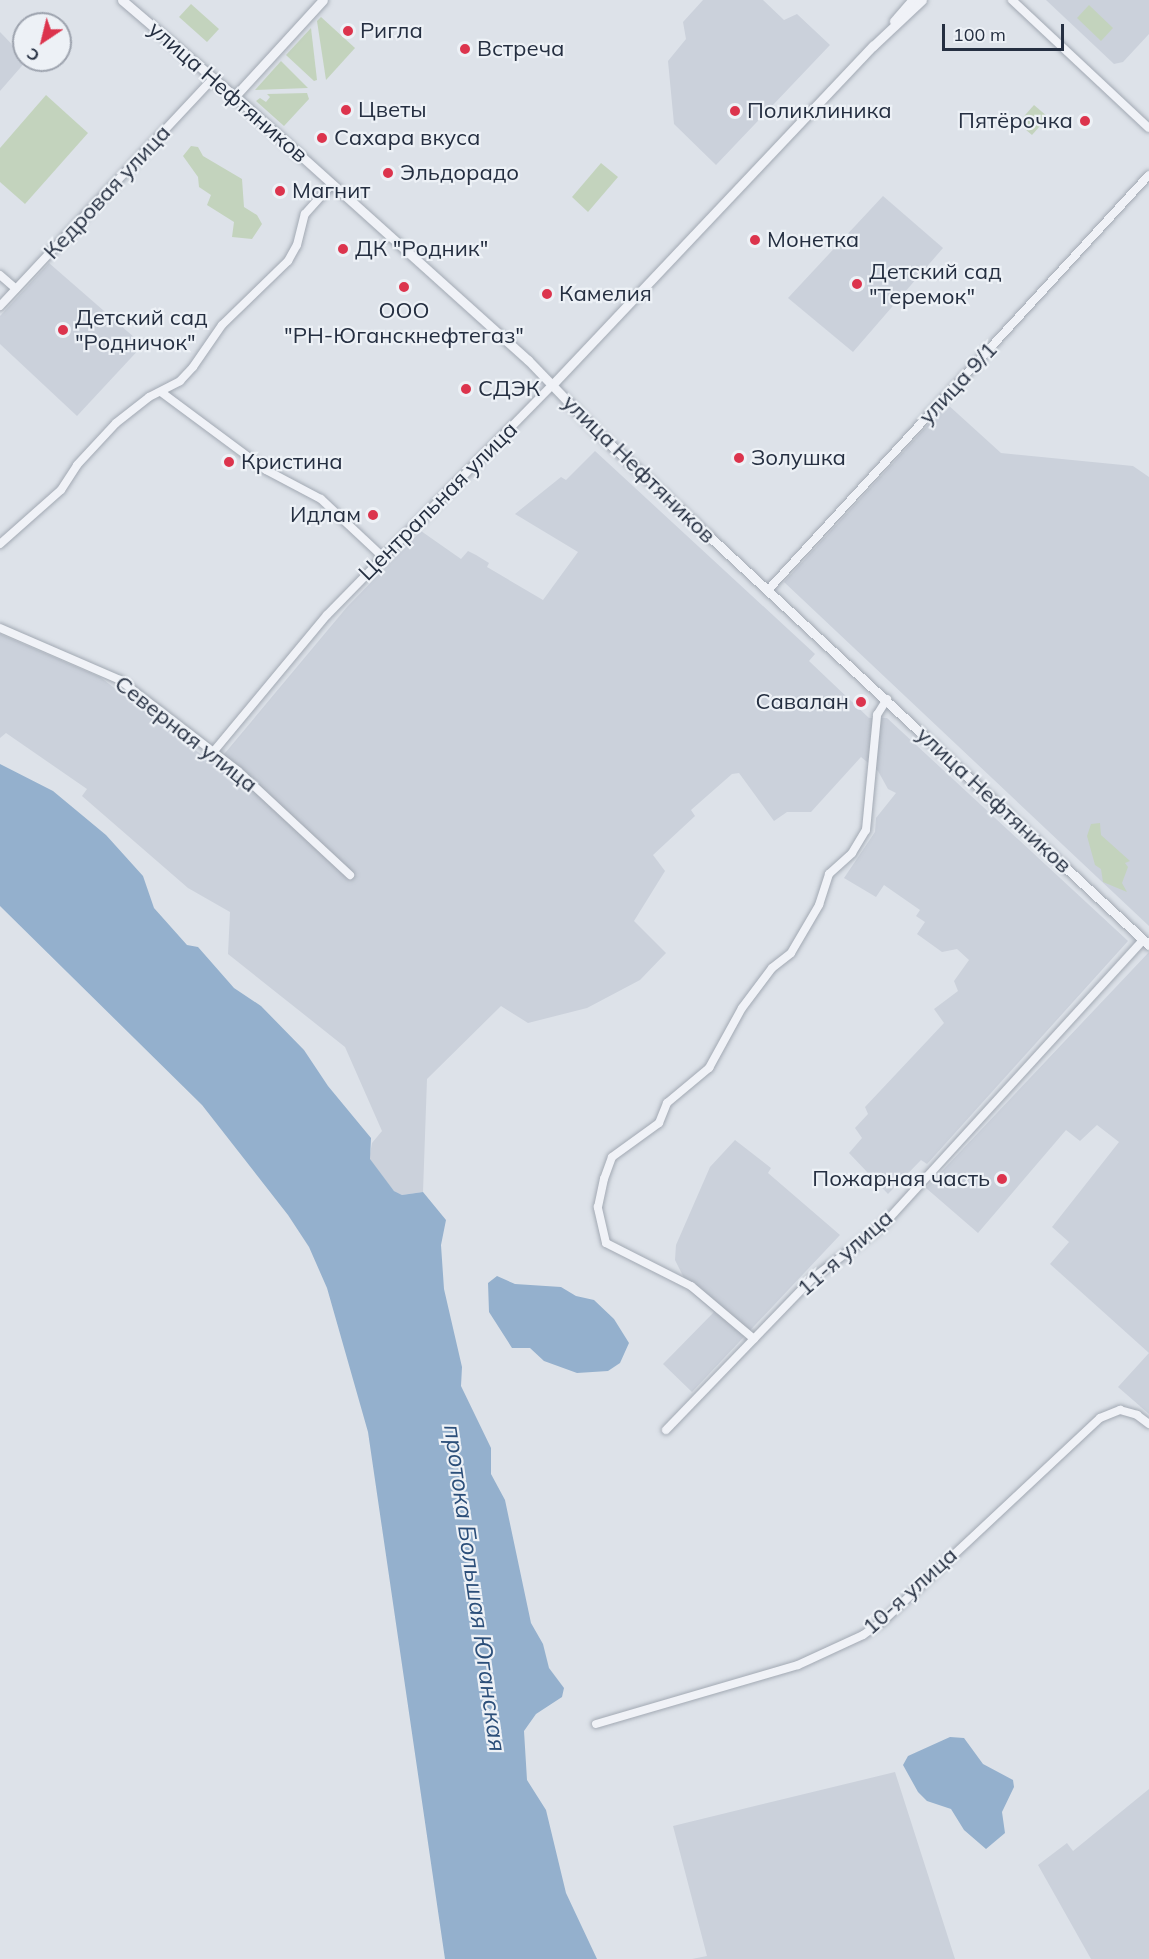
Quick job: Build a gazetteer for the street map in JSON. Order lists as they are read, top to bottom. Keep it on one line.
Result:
{"streets":{"street":["улица Нефтяников","Кедровая улица","улица 9/1","Центральная улица","Северная улица","11-я улица","10-я улица"]},"crossings":[["улица Нефтяников","Кедровая улица"],["улица Нефтяников","улица 9/1"],["улица Нефтяников","Центральная улица"],["улица Нефтяников","11-я улица"],["Центральная улица","Северная улица"]],"water":["протока Большая Юганская"],"places":["Ригла","Встреча","Цветы","Поликлиника","Пятёрочка","Сахара вкуса","Эльдорадо","Магнит","Монетка","ДК \"Родник\"","Детский сад \"Теремок\"","ООО \"РН-Юганскнефтегаз\"","Камелия","Детский сад \"Родничок\"","СДЭК","Золушка","Кристина","Идлам","Савалан","Пожарная часть"],"scale_bar":"100 m","north":"bottom left"}
